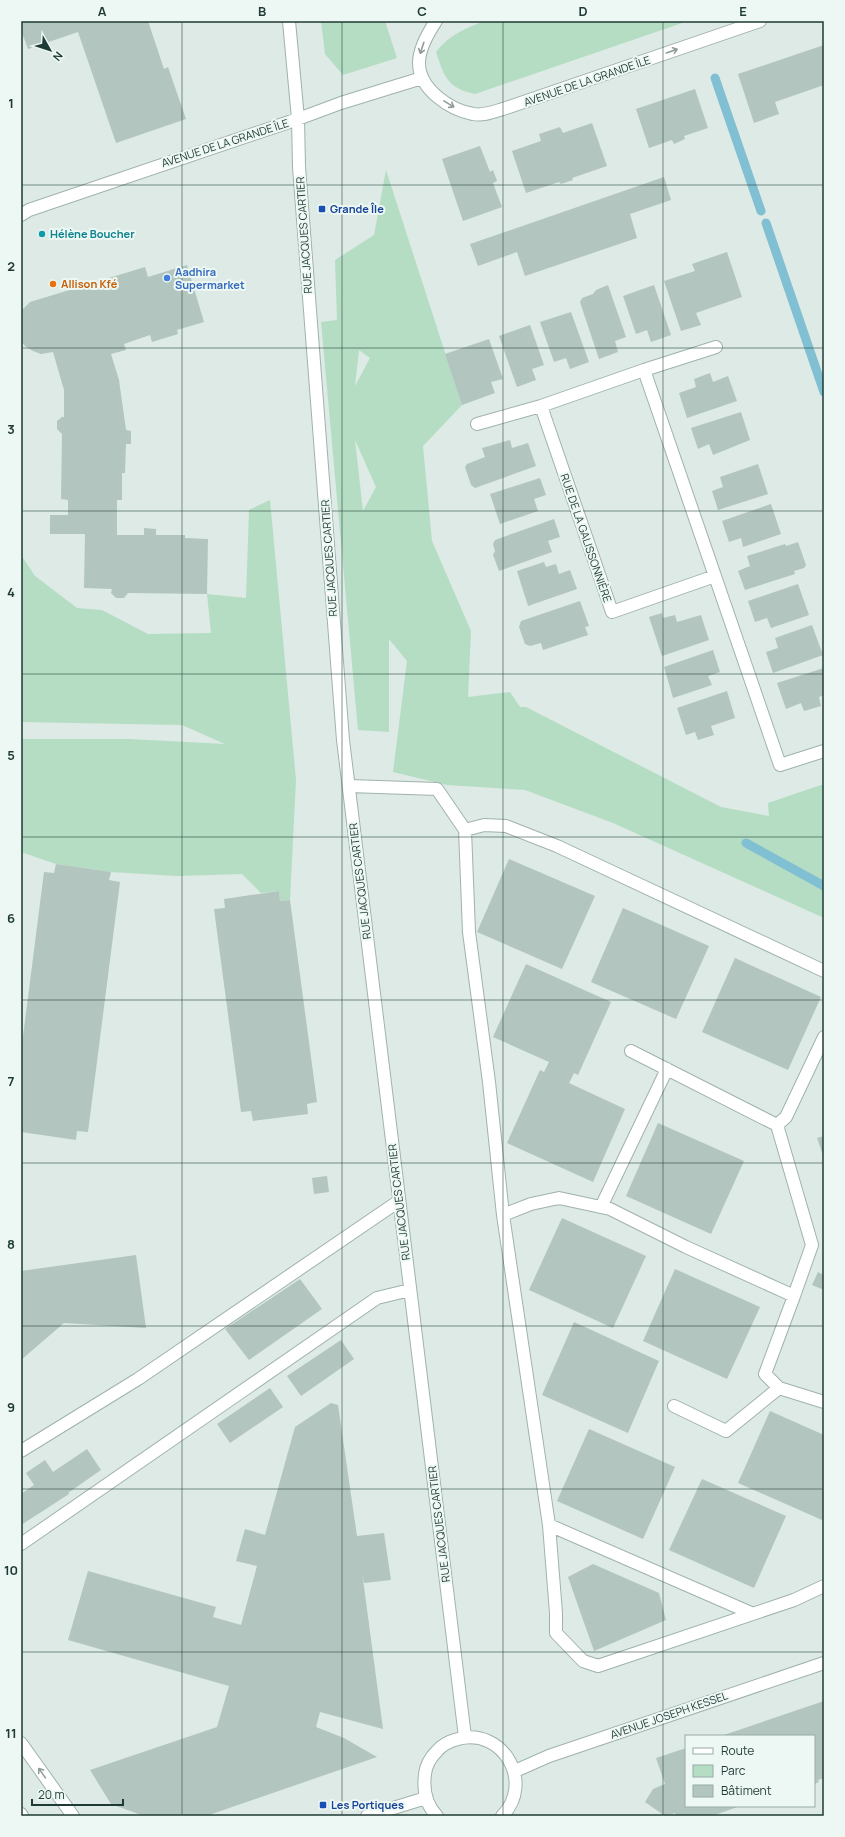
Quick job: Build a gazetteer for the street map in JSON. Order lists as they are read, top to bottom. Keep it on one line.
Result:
{"streets":{"street":["AVENUE DE LA GRANDE ÎLE","RUE JACQUES CARTIER","RUE DE LA GALISSONNIÈRE","AVENUE JOSEPH KESSEL"]},"crossings":[["AVENUE DE LA GRANDE ÎLE","RUE JACQUES CARTIER"]],"one_way":["AVENUE DE LA GRANDE ÎLE"],"places":{"transit":["Grande Île","Les Portiques"],"other":["Hélène Boucher","Aadhira Supermarket","Allison Kfé"]},"legend":["Route","Parc","Bâtiment"],"scale_bar":"20 m","north":"bottom right","grid":{"columns":["A","B","C","D","E"],"rows":["1","2","3","4","5","6","7","8","9","10","11"]}}
